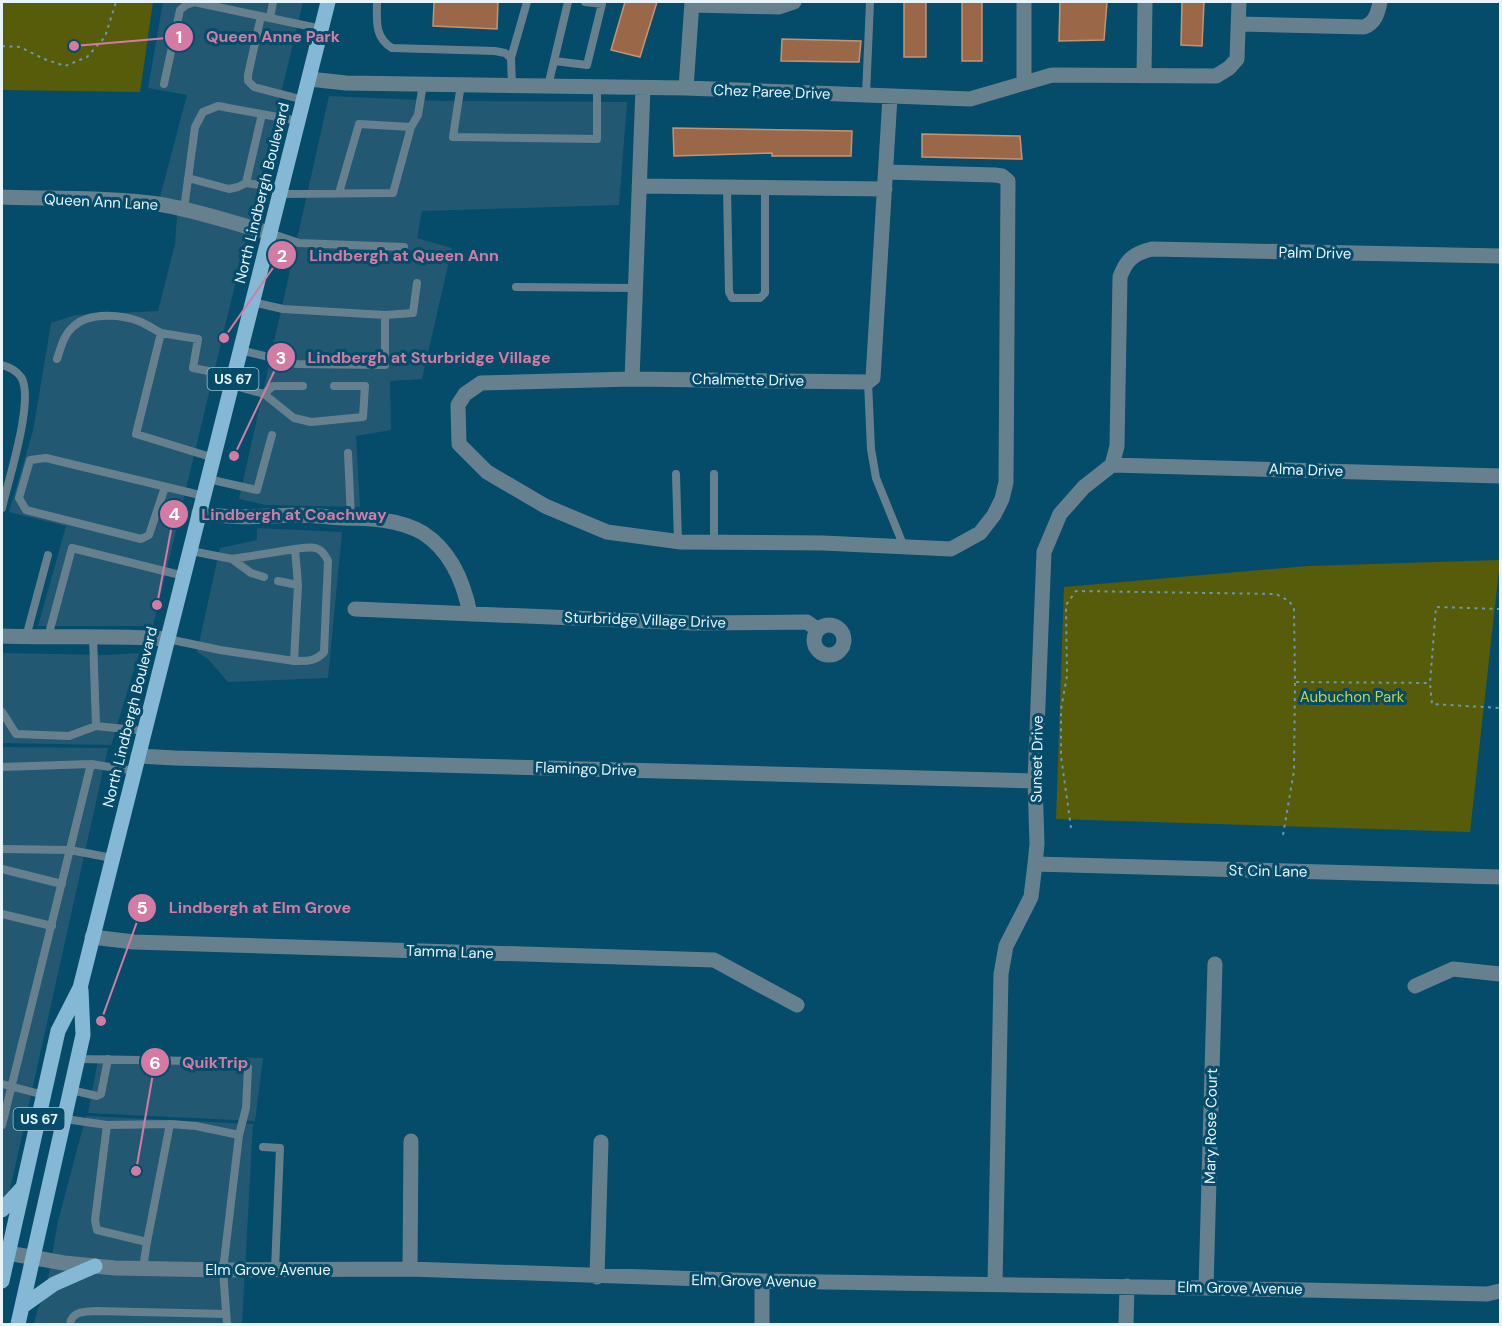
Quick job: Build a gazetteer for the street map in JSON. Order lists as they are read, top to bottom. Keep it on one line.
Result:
{"streets":{"main road":["North Lindbergh Boulevard","US 67"],"street":["Chez Paree Drive","Queen Ann Lane","Palm Drive","Chalmette Drive","Alma Drive","Sturbridge Village Drive","Sunset Drive","Flamingo Drive","St Cin Lane","Tamma Lane","Mary Rose Court","Elm Grove Avenue"]},"crossings":[["Chez Paree Drive","North Lindbergh Boulevard"],["North Lindbergh Boulevard","Queen Ann Lane"],["North Lindbergh Boulevard","Flamingo Drive"],["North Lindbergh Boulevard","Tamma Lane"],["North Lindbergh Boulevard","Elm Grove Avenue"],["Palm Drive","Alma Drive"],["Palm Drive","Sunset Drive"],["Alma Drive","Sunset Drive"],["Sunset Drive","Flamingo Drive"],["Sunset Drive","St Cin Lane"],["Sunset Drive","Elm Grove Avenue"],["Mary Rose Court","Elm Grove Avenue"]],"parks":["Aubuchon Park"],"places":["Queen Anne Park","Lindbergh at Queen Ann","Lindbergh at Sturbridge Village","Lindbergh at Coachway","Lindbergh at Elm Grove","QuikTrip"]}
